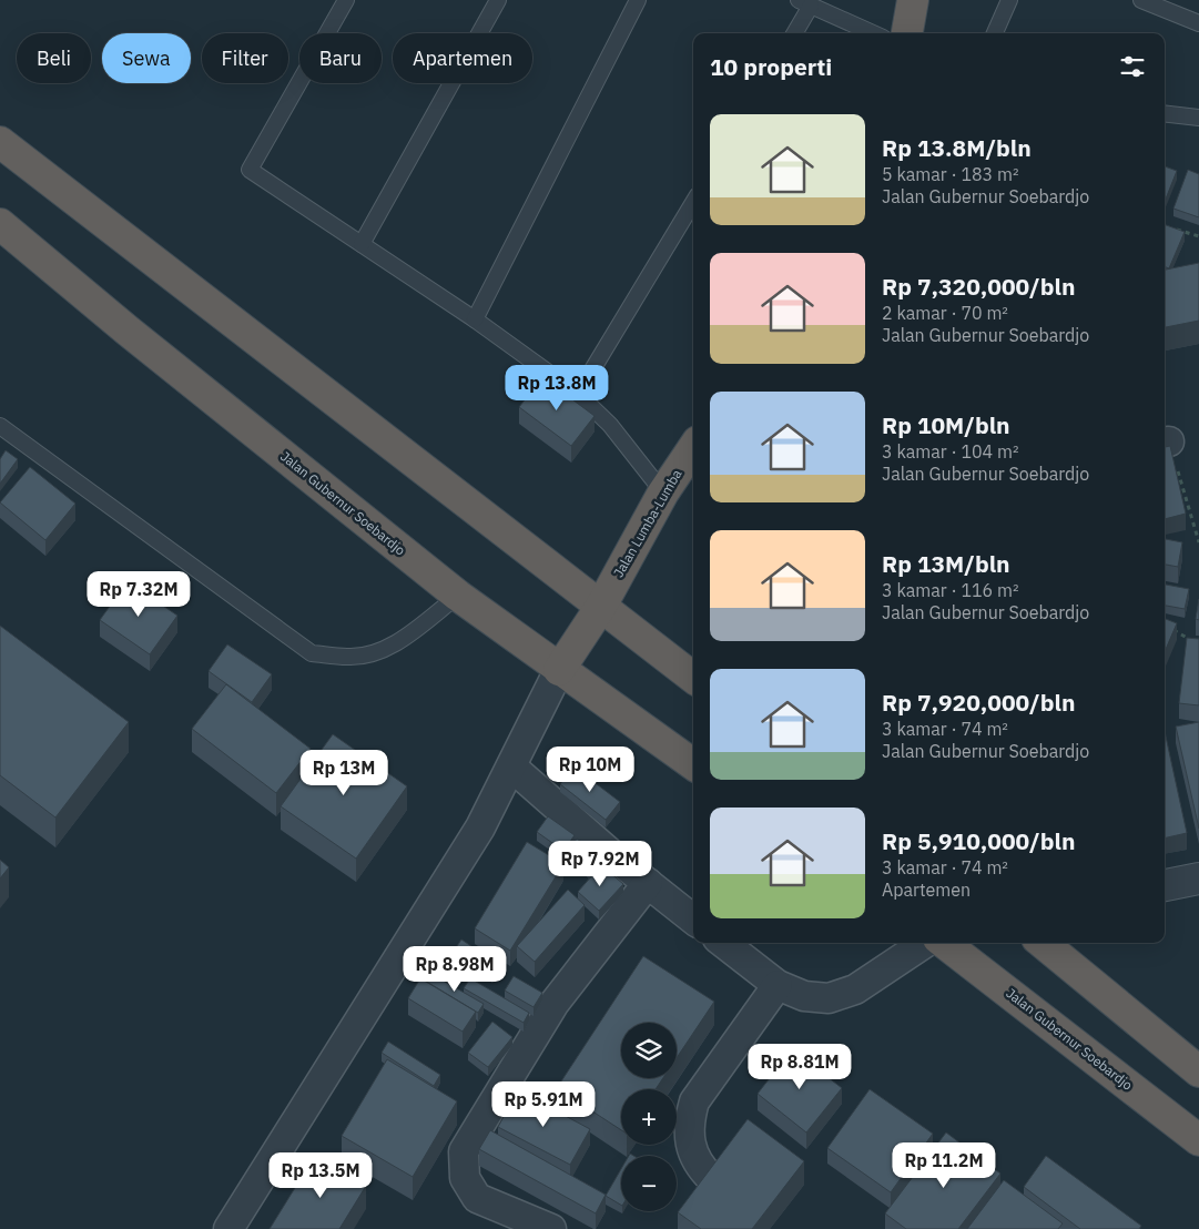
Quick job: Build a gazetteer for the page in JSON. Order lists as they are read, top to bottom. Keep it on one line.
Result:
{"streets":{"highway":["Jalan Gubernur Soebardjo","Jalan Lumba-Lumba"]},"crossings":[["Jalan Gubernur Soebardjo","Jalan Lumba-Lumba"]],"page":{"chip":["Beli","Sewa","Filter","Baru","Apartemen"],"heading":"10 properti","list":[{"name":"Rp 13.8M/bln","note":"5 kamar · 183 m² · Jalan Gubernur Soebardjo"},{"name":"Rp 7,320,000/bln","note":"2 kamar · 70 m² · Jalan Gubernur Soebardjo"},{"name":"Rp 10M/bln","note":"3 kamar · 104 m² · Jalan Gubernur Soebardjo"},{"name":"Rp 13M/bln","note":"3 kamar · 116 m² · Jalan Gubernur Soebardjo"},{"name":"Rp 7,920,000/bln","note":"3 kamar · 74 m² · Jalan Gubernur Soebardjo"},{"name":"Rp 5,910,000/bln","note":"3 kamar · 74 m² · Apartemen"}],"price":["Rp 13.8M","Rp 7.32M","Rp 10M","Rp 13M","Rp 7.92M","Rp 8.98M","Rp 8.81M","Rp 5.91M","Rp 11.2M","Rp 13.5M"],"map_buttons":["+","−"]}}
